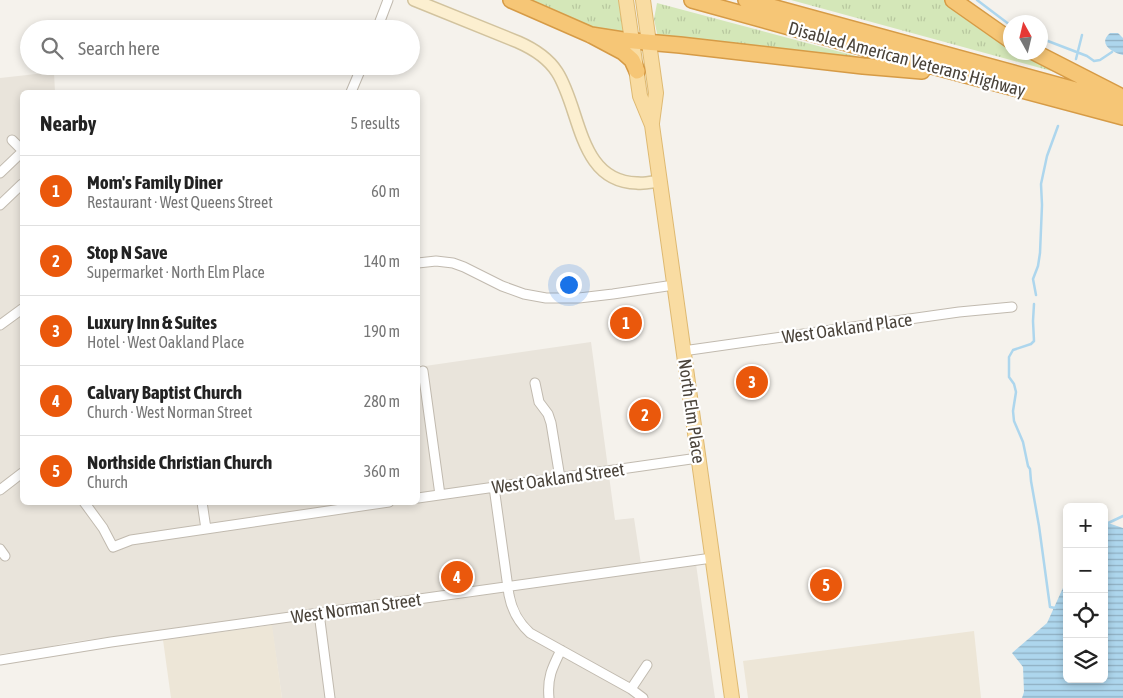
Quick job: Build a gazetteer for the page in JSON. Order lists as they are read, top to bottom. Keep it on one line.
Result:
{"streets":{"highway":["Disabled American Veterans Highway"],"main road":["North Elm Place"],"street":["West Oakland Place","West Oakland Street","West Norman Street"]},"crossings":[["West Oakland Place","North Elm Place"],["North Elm Place","West Oakland Street"],["North Elm Place","West Norman Street"]],"north":"top","page":{"search":"Search here","heading":["Nearby","5 results"],"list":[{"mark":"1","name":"Mom's Family Diner","note":"Restaurant · West Queens Street","value":"60 m"},{"mark":"2","name":"Stop N Save","note":"Supermarket · North Elm Place","value":"140 m"},{"mark":"3","name":"Luxury Inn & Suites","note":"Hotel · West Oakland Place","value":"190 m"},{"mark":"4","name":"Calvary Baptist Church","note":"Church · West Norman Street","value":"280 m"},{"mark":"5","name":"Northside Christian Church","note":"Church","value":"360 m"}],"pins":["1","3","2","4","5"],"map_buttons":["+","−"]}}
